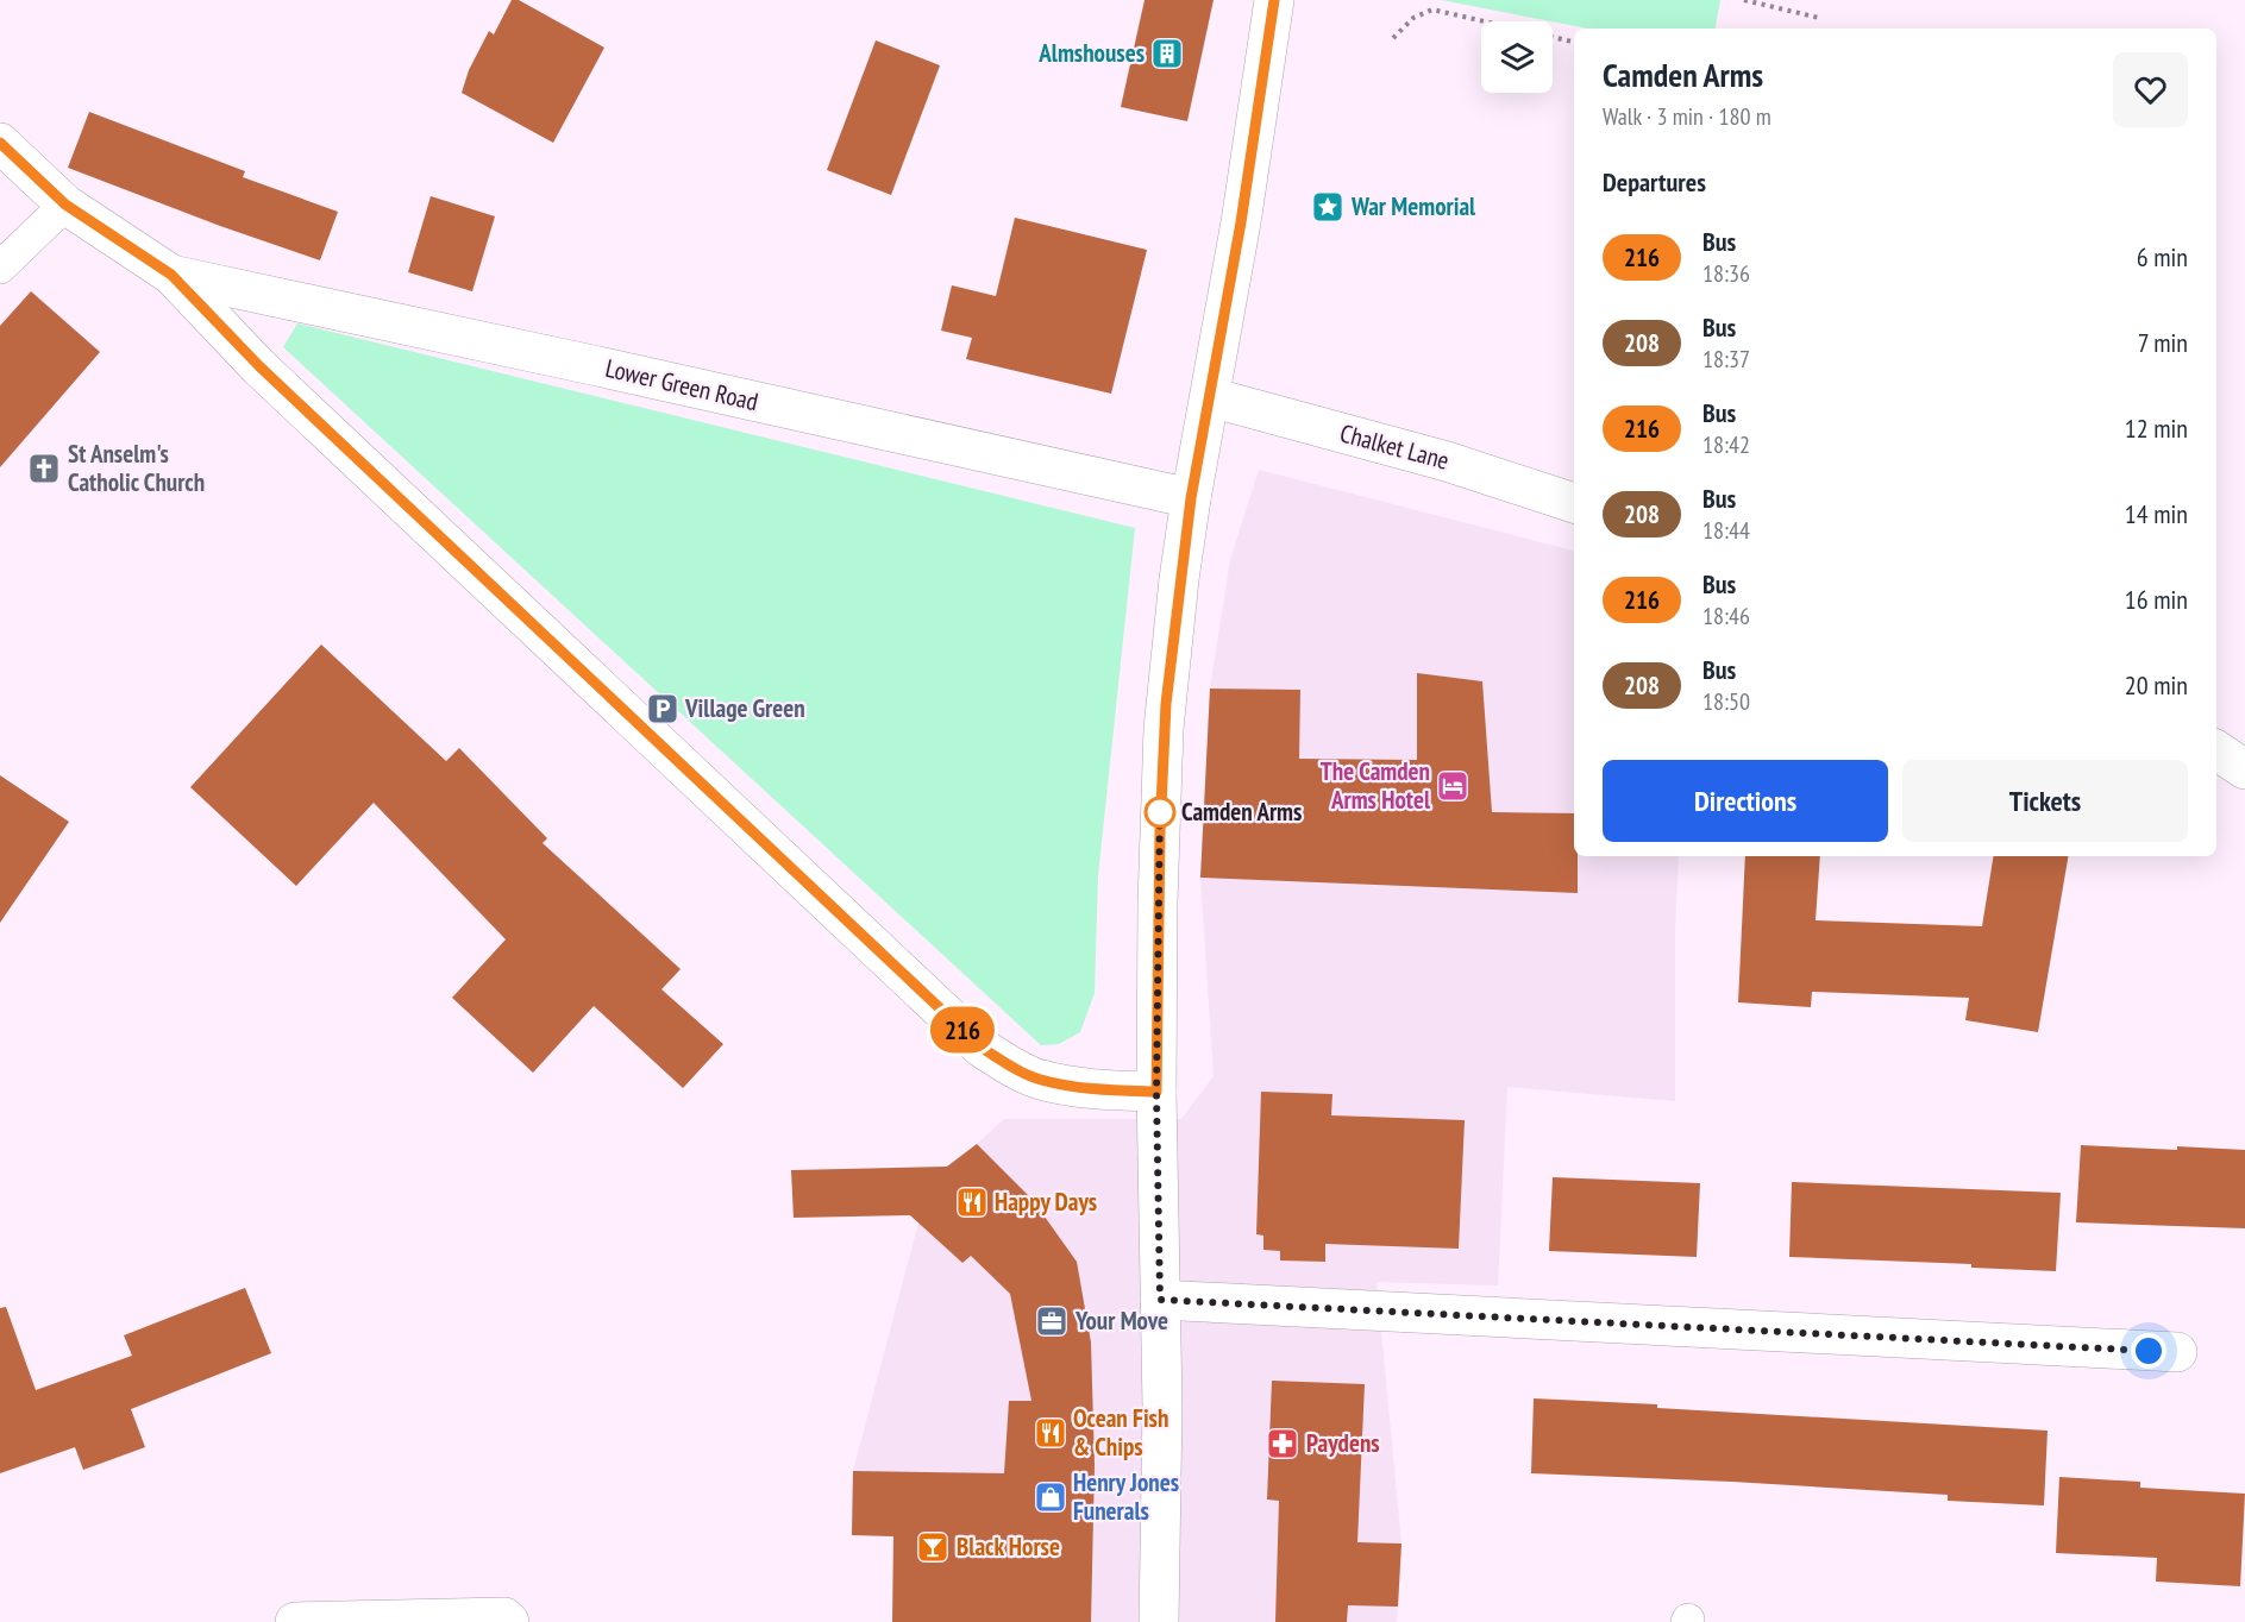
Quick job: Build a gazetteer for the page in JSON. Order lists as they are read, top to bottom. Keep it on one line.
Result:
{"streets":{"street":["Lower Green Road","Chalket Lane"]},"places":{"building":["Almshouses"],"place":["War Memorial"],"church":["St Anselm's Catholic Church"],"parking":["Village Green"],"hotel":["The Camden Arms Hotel"],"other":["Camden Arms"],"restaurant":["Happy Days","Ocean Fish & Chips"],"office":["Your Move"],"pharmacy":["Paydens"],"shop":["Henry Jones Funerals"],"bar":["Black Horse"]},"lines":["bus line 216"],"page":{"on_map":"216","heading":[["Camden Arms","Walk · 3 min · 180 m"],"Departures"],"list":[{"mark":"216","name":"Bus","note":"18:36","value":"6 min"},{"mark":"208","name":"Bus","note":"18:37","value":"7 min"},{"mark":"216","name":"Bus","note":"18:42","value":"12 min"},{"mark":"208","name":"Bus","note":"18:44","value":"14 min"},{"mark":"216","name":"Bus","note":"18:46","value":"16 min"},{"mark":"208","name":"Bus","note":"18:50","value":"20 min"}],"buttons":["Directions","Tickets"]}}
